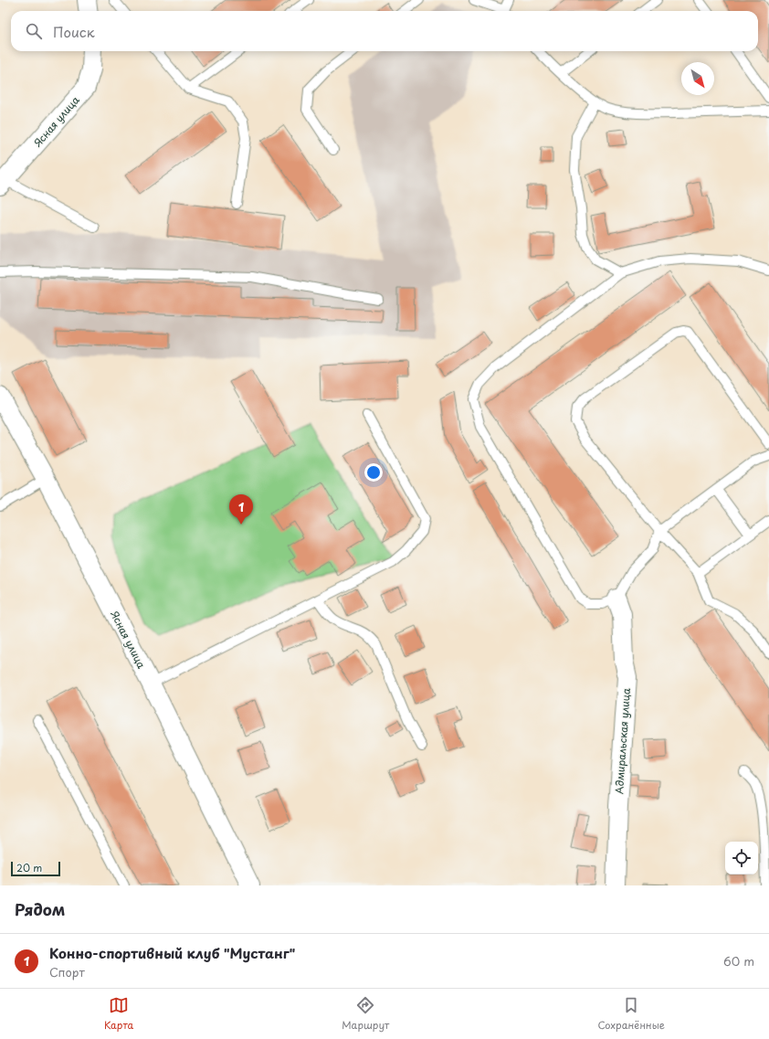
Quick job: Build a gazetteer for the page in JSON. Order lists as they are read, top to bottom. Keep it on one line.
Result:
{"streets":{"street":["Ясная улица","Адмиральская улица"]},"scale_bar":"20 m","north":"bottom right","page":{"search":"Поиск","pins":"1","scale":"20 m","heading":"Рядом","list":[{"mark":"1","name":"Конно-спортивный клуб \"Мустанг\"","note":"Спорт","value":"60 m"}],"nav":["Карта","Маршрут","Сохранённые"]}}
